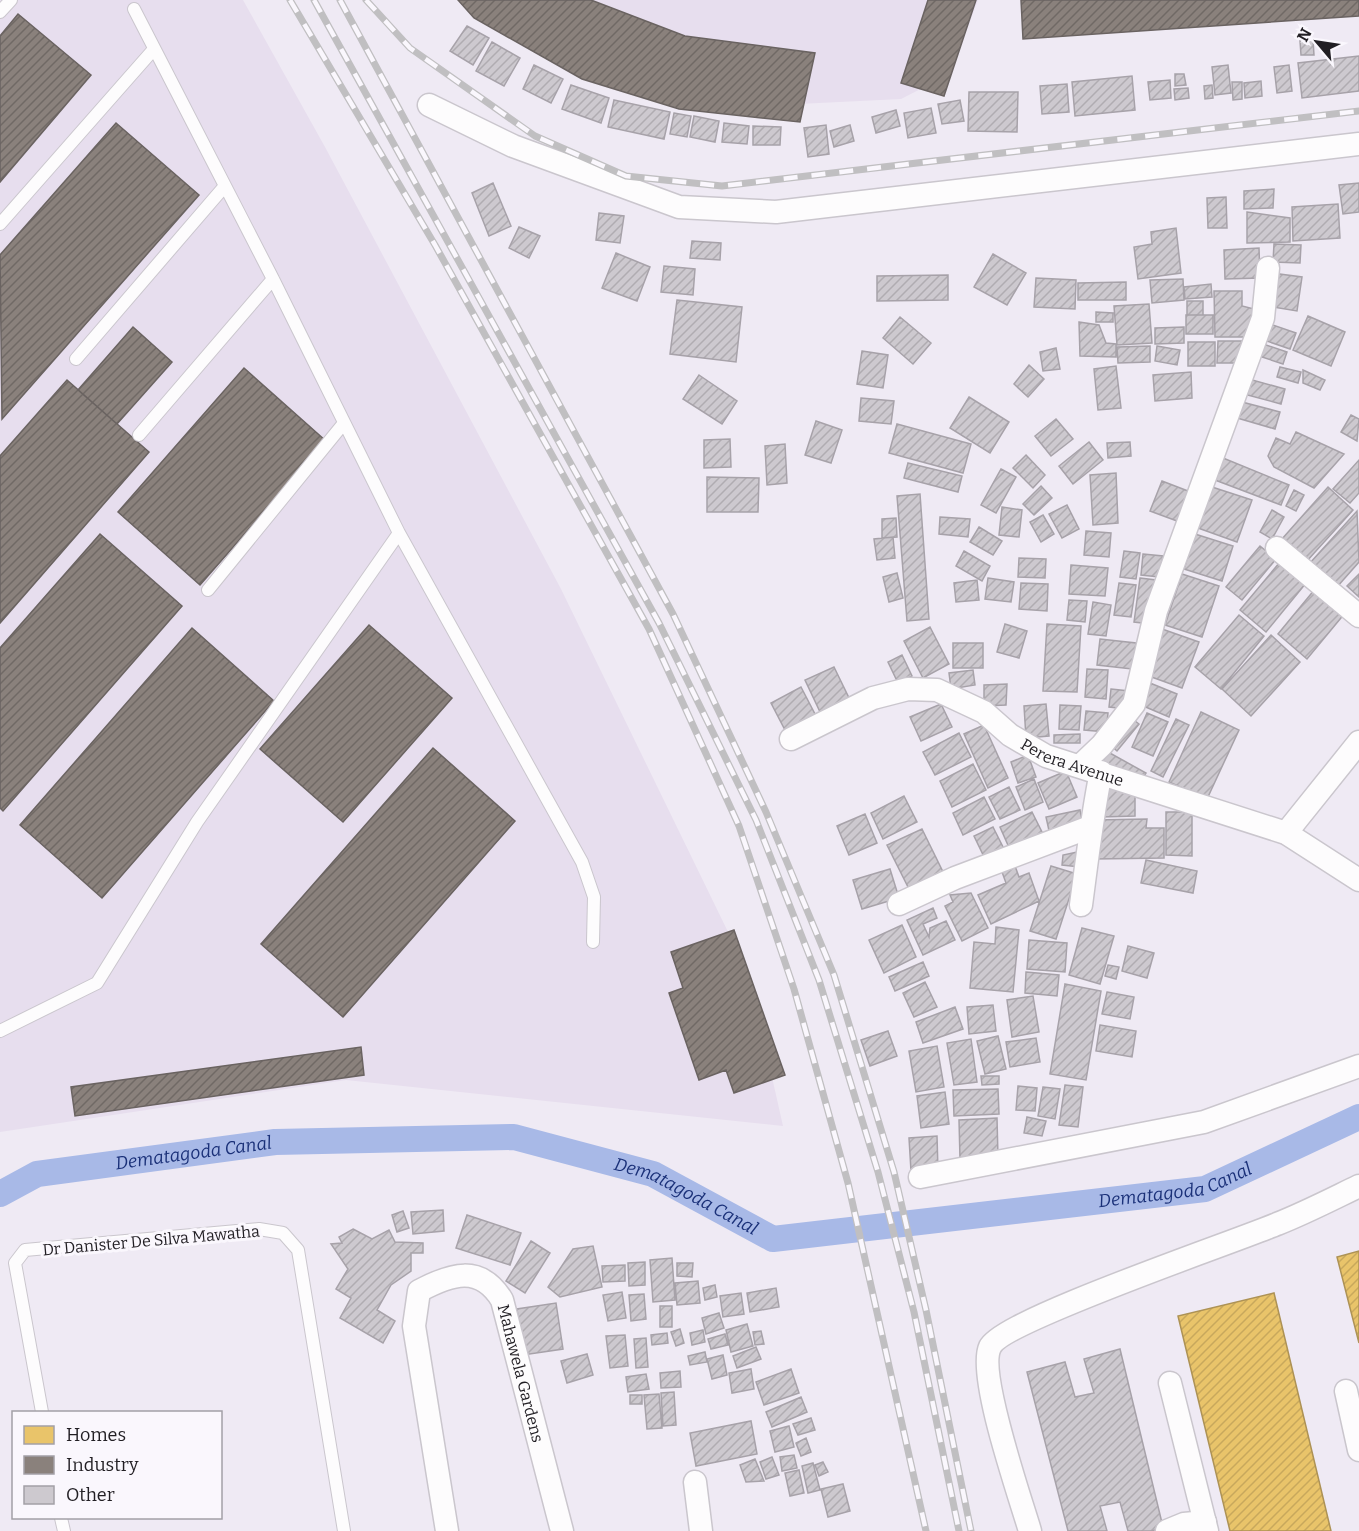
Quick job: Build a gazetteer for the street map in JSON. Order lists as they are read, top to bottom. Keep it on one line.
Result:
{"streets":{"street":["Perera Avenue","Mahawela Gardens"],"lane":["Dr Danister De Silva Mawatha"]},"water":["Dematagoda Canal"],"legend":["Homes","Industry","Other"],"north":"top left"}
